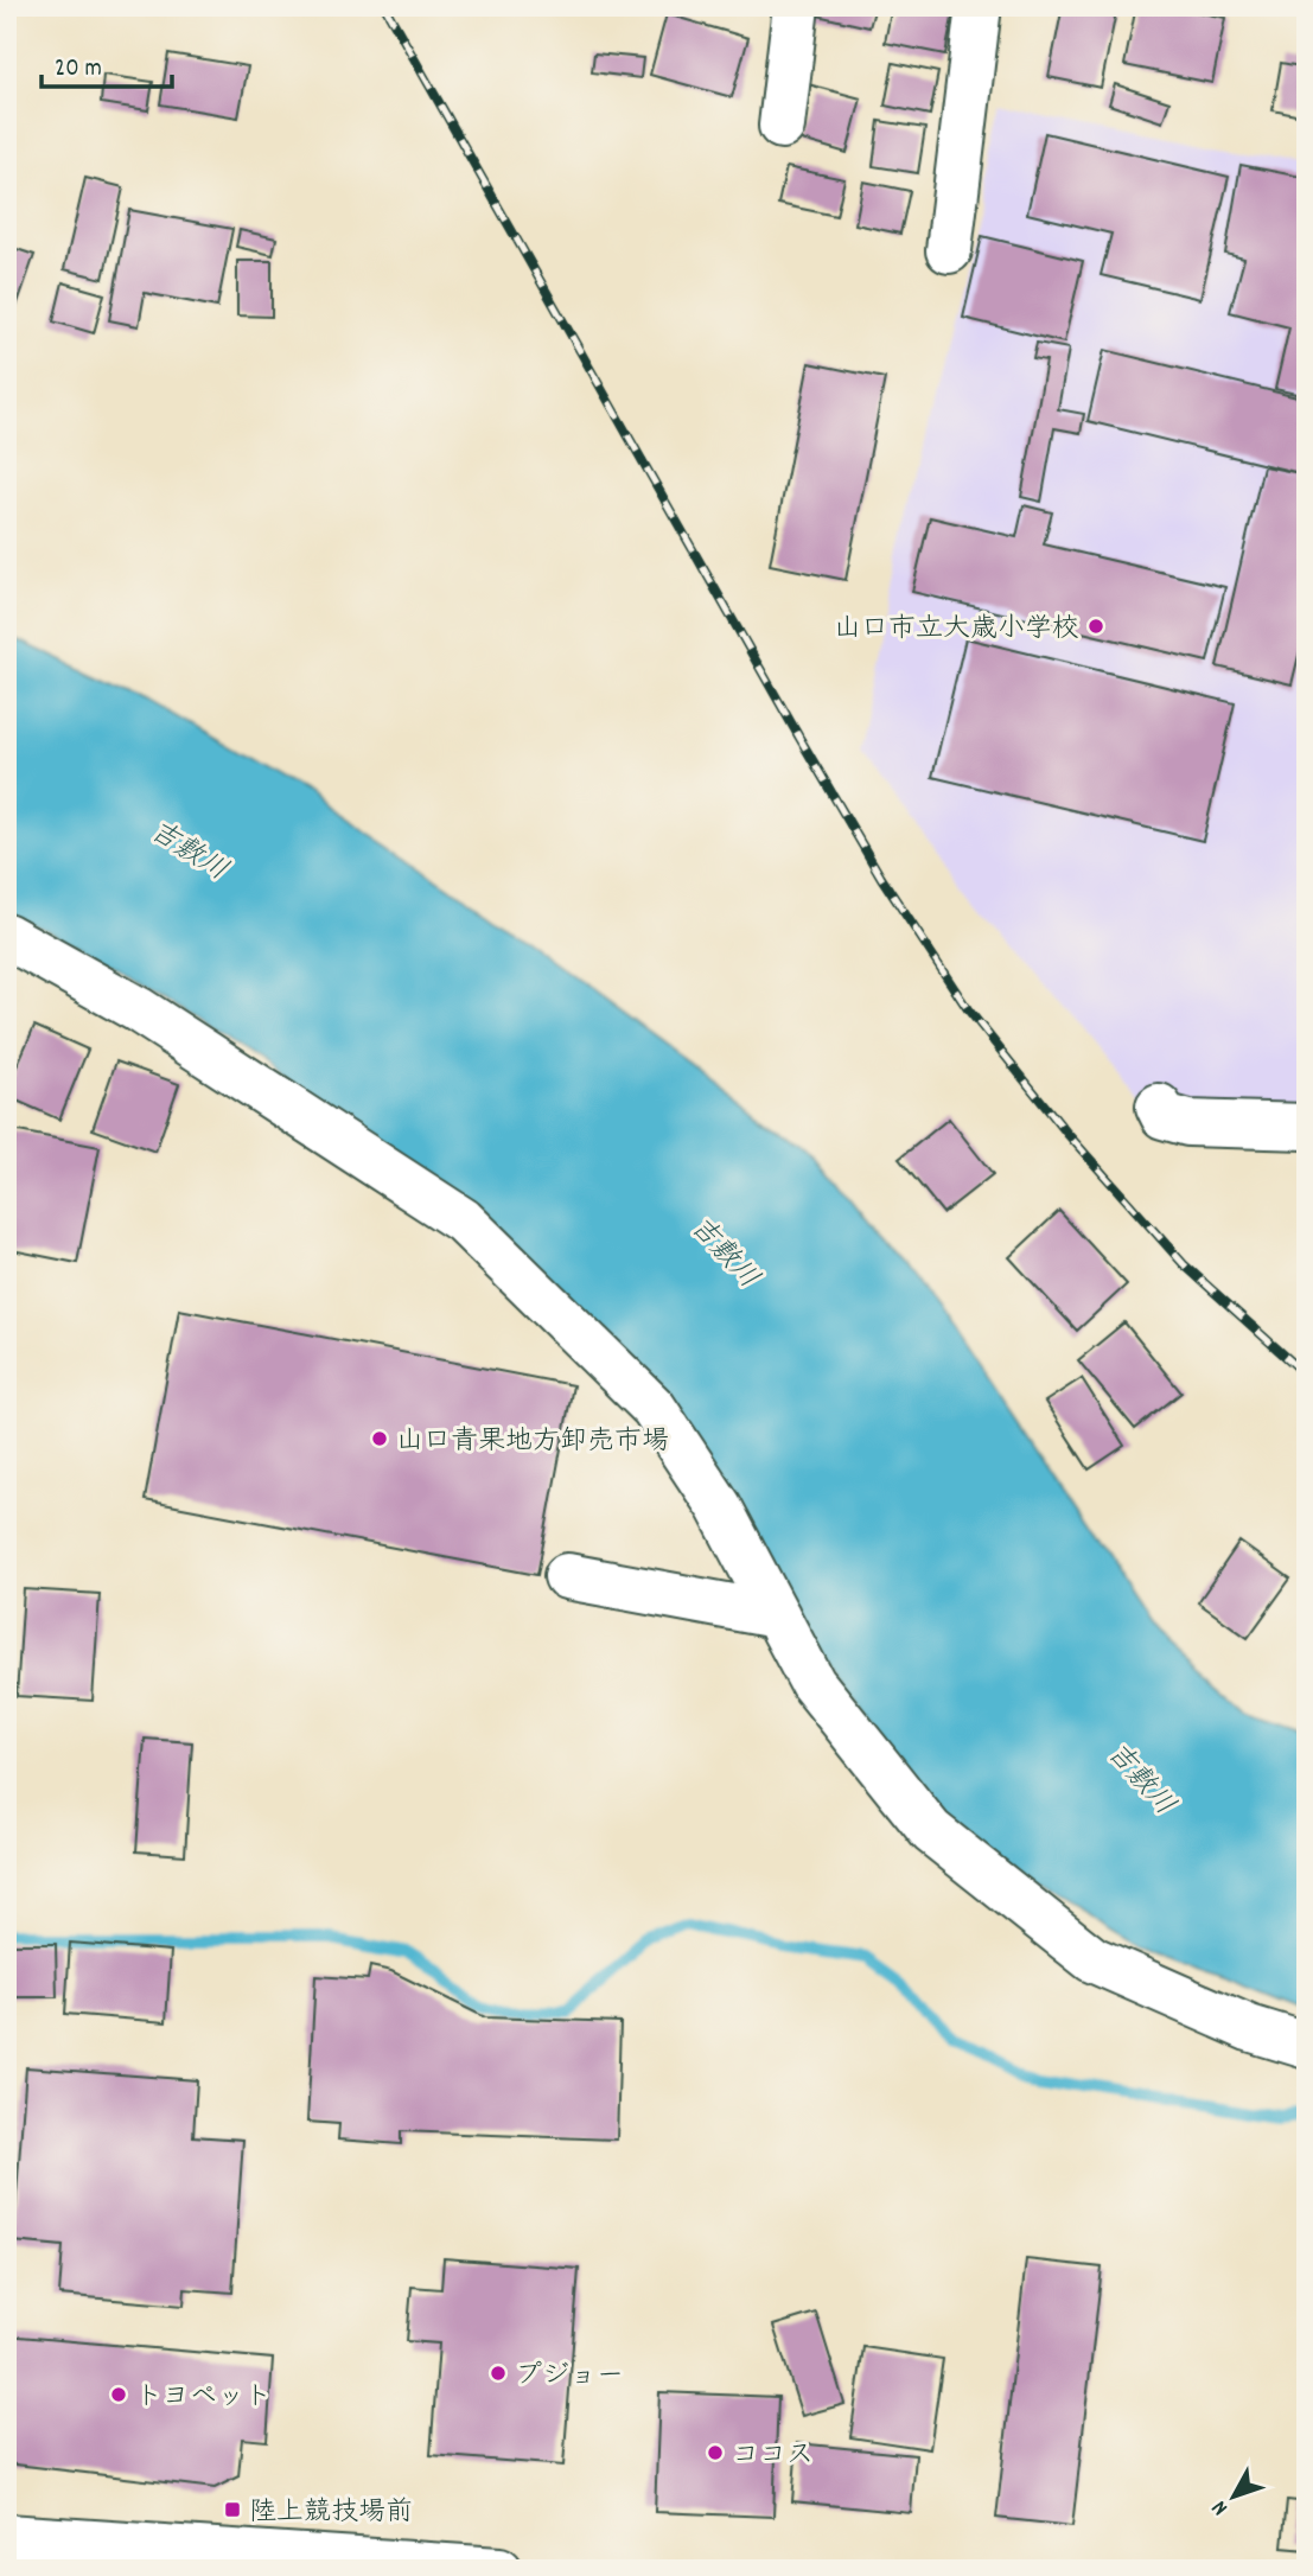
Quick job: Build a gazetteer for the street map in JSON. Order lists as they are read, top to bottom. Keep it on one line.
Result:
{"water":["吉敷川"],"places":{"other":["山口市立大歳小学校","山口青果地方卸売市場","プジョー","トヨペット","ココス"],"transit":["陸上競技場前"]},"scale_bar":"20 m","north":"bottom left"}
